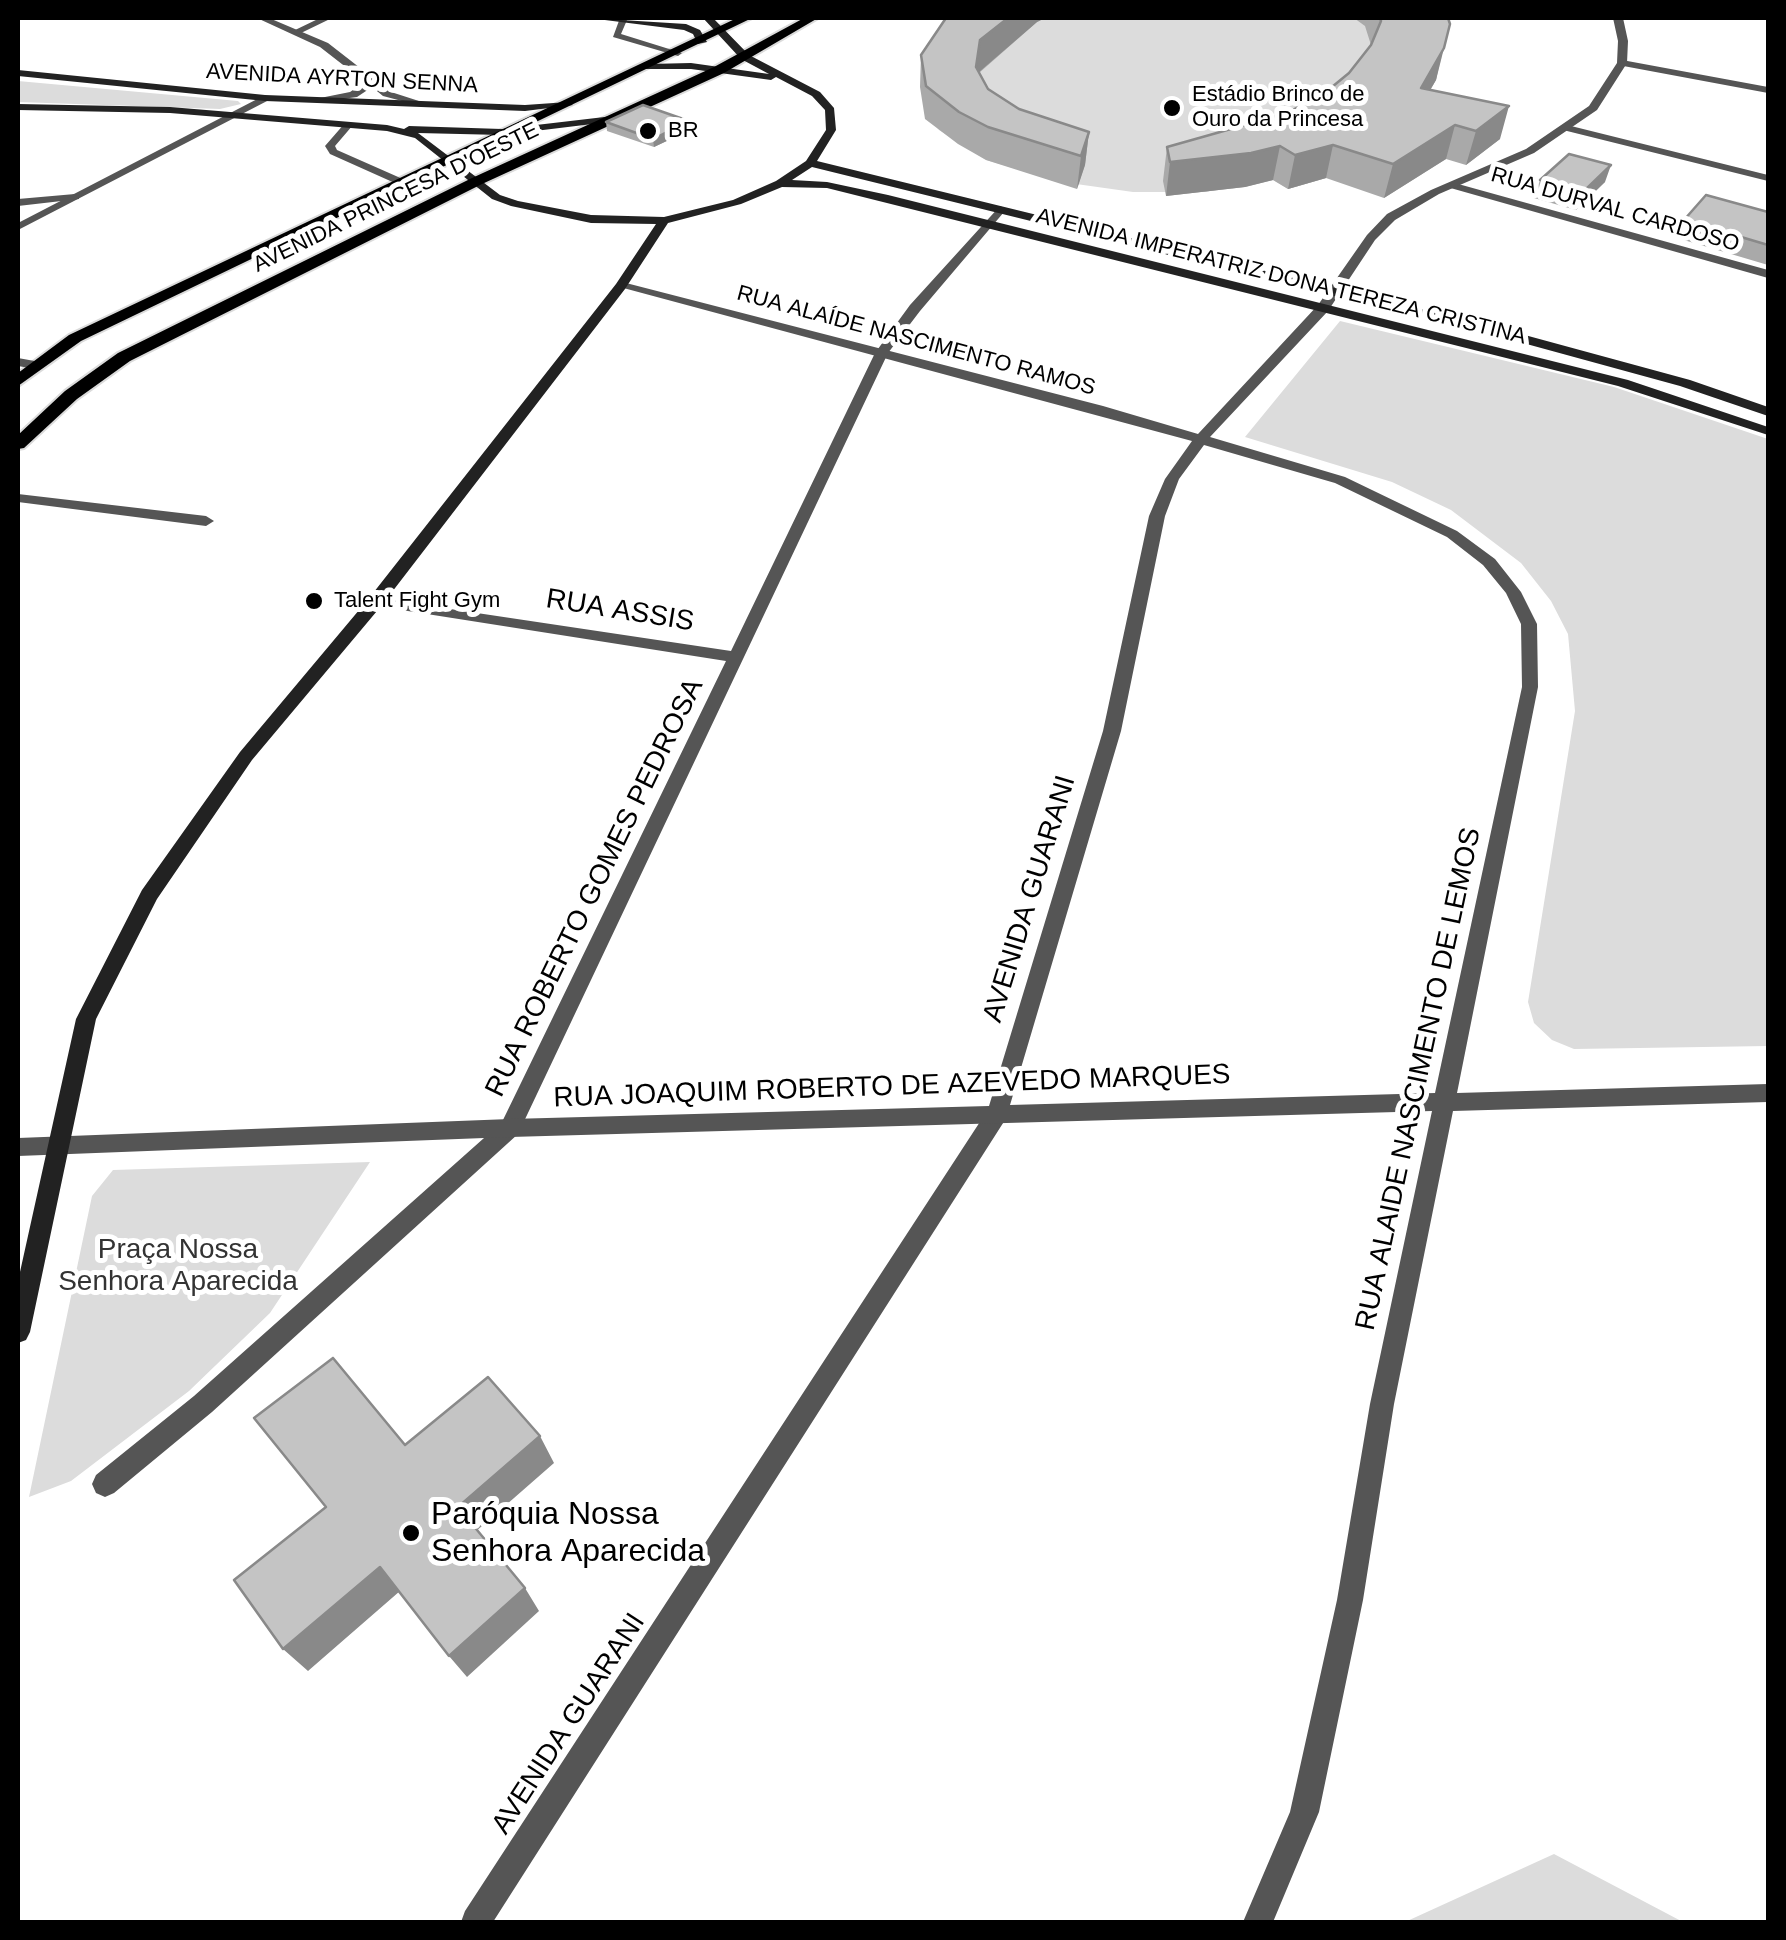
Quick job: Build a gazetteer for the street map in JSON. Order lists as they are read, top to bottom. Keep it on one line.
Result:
{"streets":{"main road":["AVENIDA AYRTON SENNA","AVENIDA PRINCESA D'OESTE","AVENIDA IMPERATRIZ DONA TEREZA CRISTINA"],"street":["RUA DURVAL CARDOSO","RUA ALAÍDE NASCIMENTO RAMOS","RUA ASSIS","RUA ROBERTO GOMES PEDROSA","AVENIDA GUARANI","RUA ALAIDE NASCIMENTO DE LEMOS","RUA JOAQUIM ROBERTO DE AZEVEDO MARQUES"]},"crossings":[["AVENIDA AYRTON SENNA","AVENIDA PRINCESA D'OESTE"],["AVENIDA AYRTON SENNA","AVENIDA IMPERATRIZ DONA TEREZA CRISTINA"],["RUA DURVAL CARDOSO","AVENIDA GUARANI"],["AVENIDA IMPERATRIZ DONA TEREZA CRISTINA","RUA ROBERTO GOMES PEDROSA"],["AVENIDA IMPERATRIZ DONA TEREZA CRISTINA","AVENIDA GUARANI"],["RUA ALAÍDE NASCIMENTO RAMOS","RUA ROBERTO GOMES PEDROSA"],["RUA ALAÍDE NASCIMENTO RAMOS","AVENIDA GUARANI"],["RUA ALAÍDE NASCIMENTO RAMOS","RUA ALAIDE NASCIMENTO DE LEMOS"],["RUA ASSIS","RUA ROBERTO GOMES PEDROSA"],["RUA ROBERTO GOMES PEDROSA","RUA JOAQUIM ROBERTO DE AZEVEDO MARQUES"],["AVENIDA GUARANI","RUA ALAIDE NASCIMENTO DE LEMOS"],["AVENIDA GUARANI","RUA JOAQUIM ROBERTO DE AZEVEDO MARQUES"],["RUA ALAIDE NASCIMENTO DE LEMOS","RUA JOAQUIM ROBERTO DE AZEVEDO MARQUES"]],"parks":["Praça Nossa Senhora Aparecida"],"places":["Estádio Brinco de Ouro da Princesa","BR","Talent Fight Gym","Paróquia Nossa Senhora Aparecida"]}
